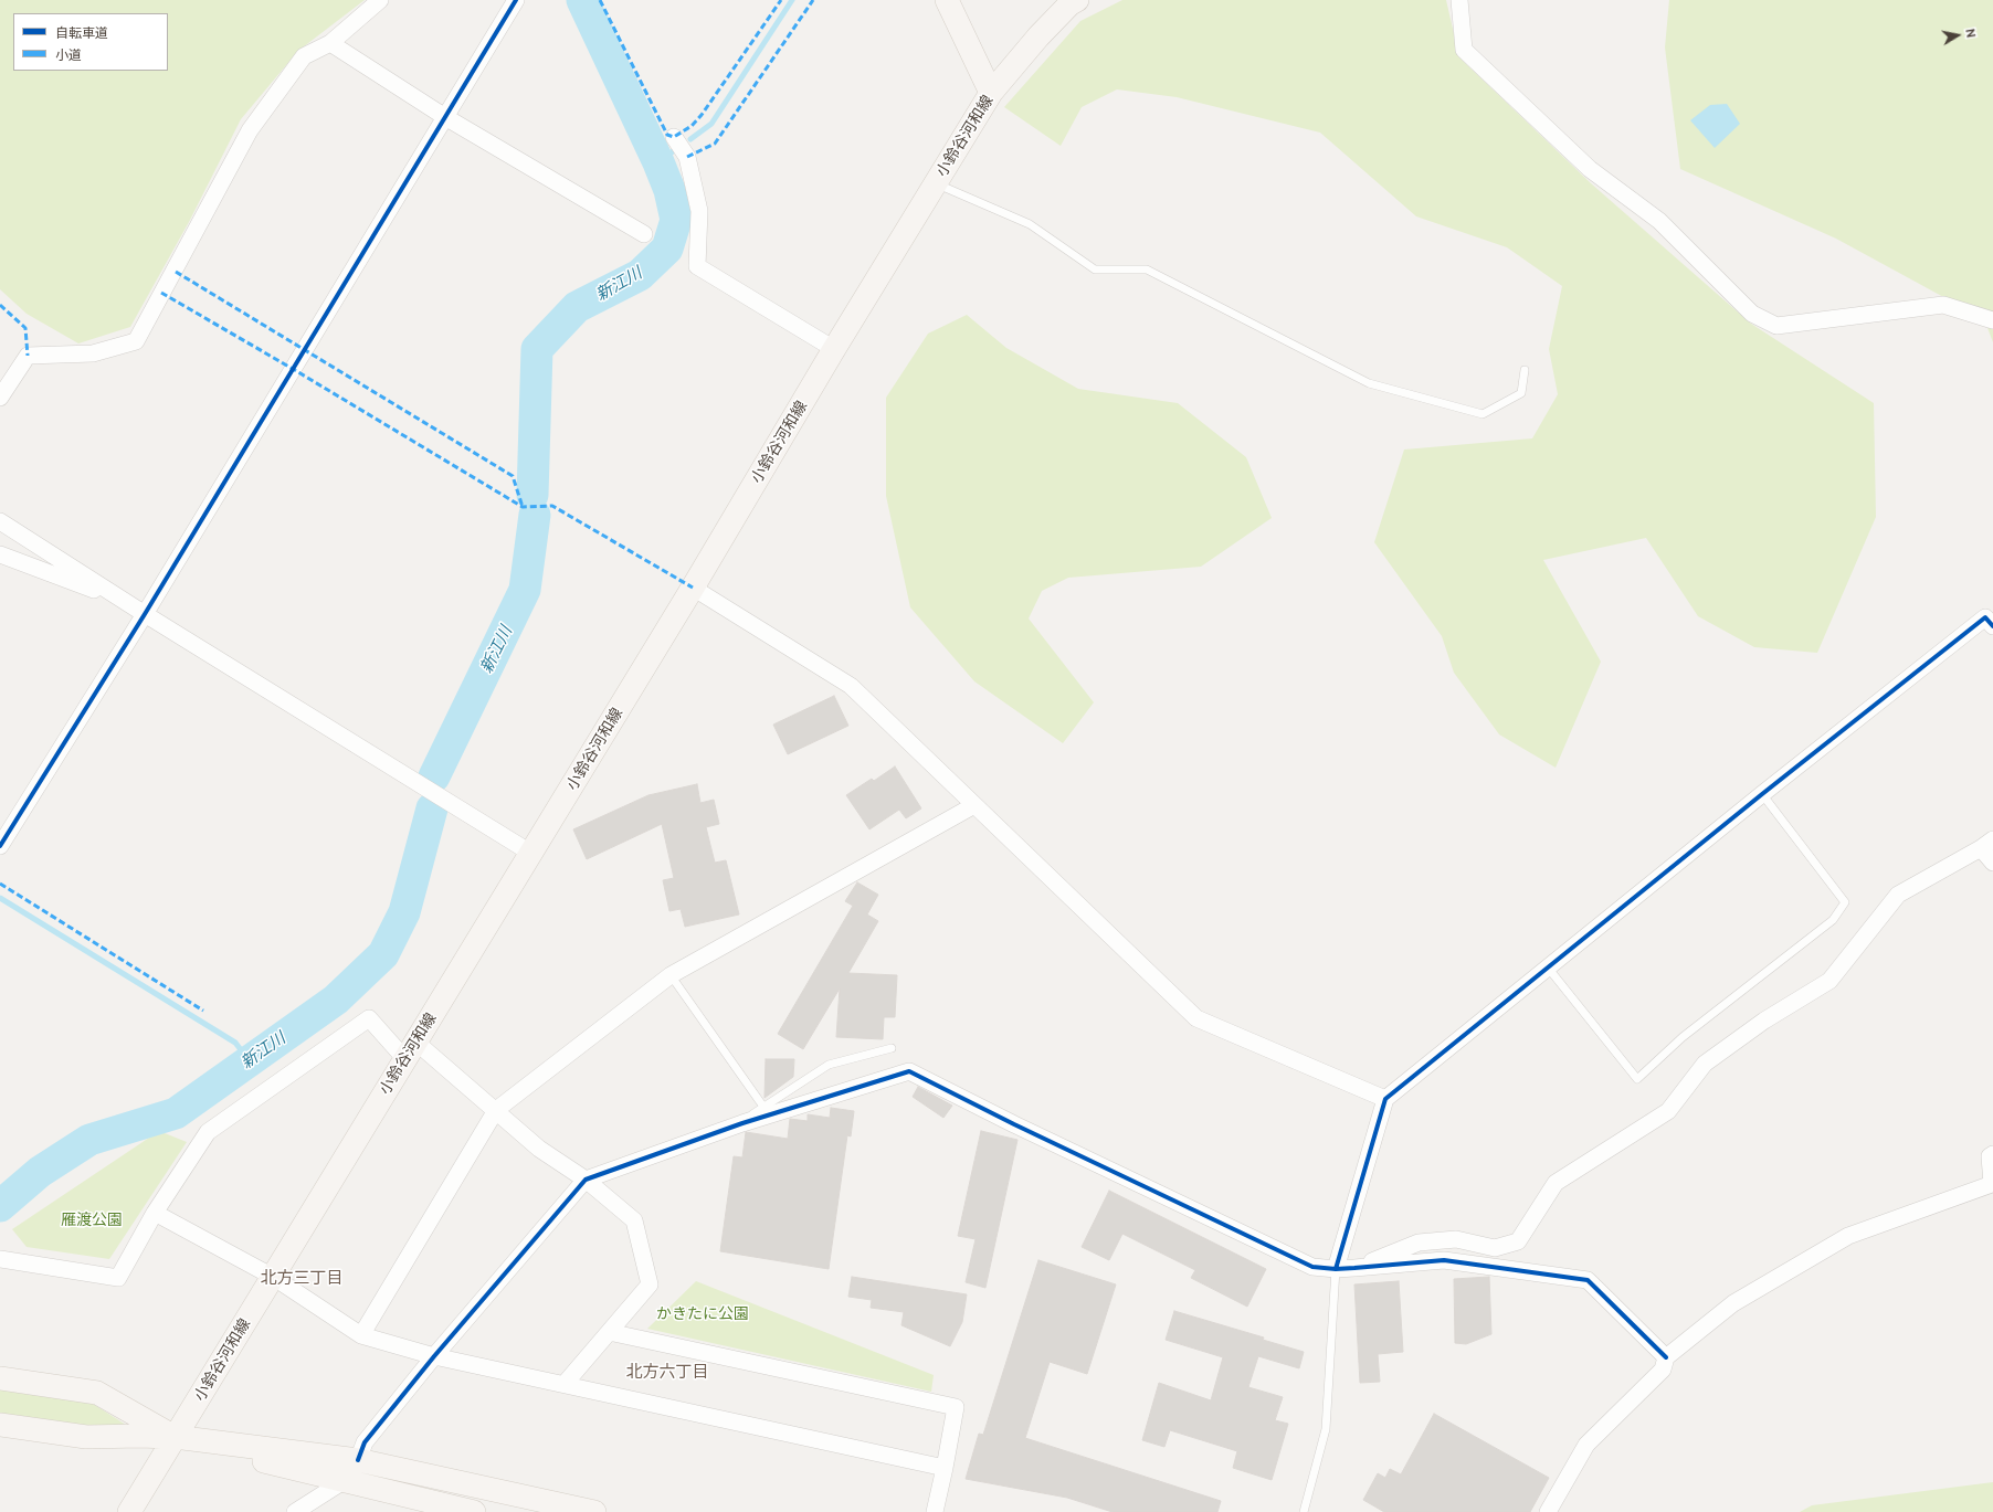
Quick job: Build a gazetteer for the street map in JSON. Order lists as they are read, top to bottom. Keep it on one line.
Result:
{"streets":{"main road":["小鈴谷河和線"]},"districts":["北方三丁目","北方六丁目"],"water":["新江川"],"parks":["雁渡公園","かきたに公園"],"legend":["自転車道","小道"],"north":"right"}
